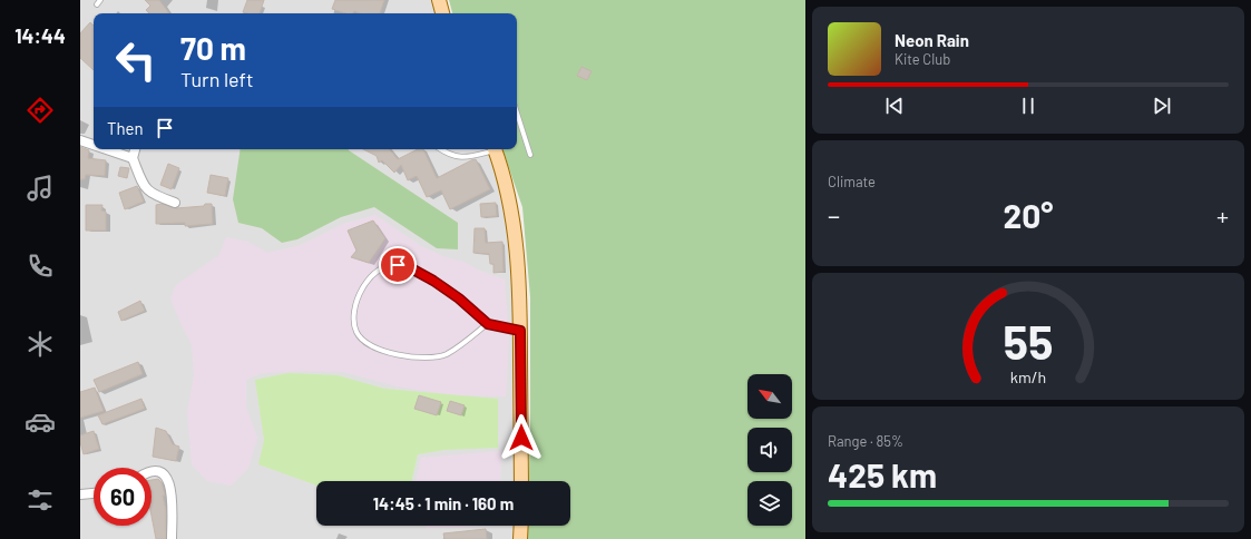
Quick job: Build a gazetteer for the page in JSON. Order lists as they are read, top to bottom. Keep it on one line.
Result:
{"north":"top left","page":{"tabs":"14:44","turn":["70 m","Turn left"],"song":["Neon Rain","Kite Club"],"then":"Then","tile":["Climate",["Range · 85%","425 km"]],"heat":["−","20°","+"],"limit":"60","trip":"14:45 · 1 min · 160 m","gauge":["55","km/h"]}}
